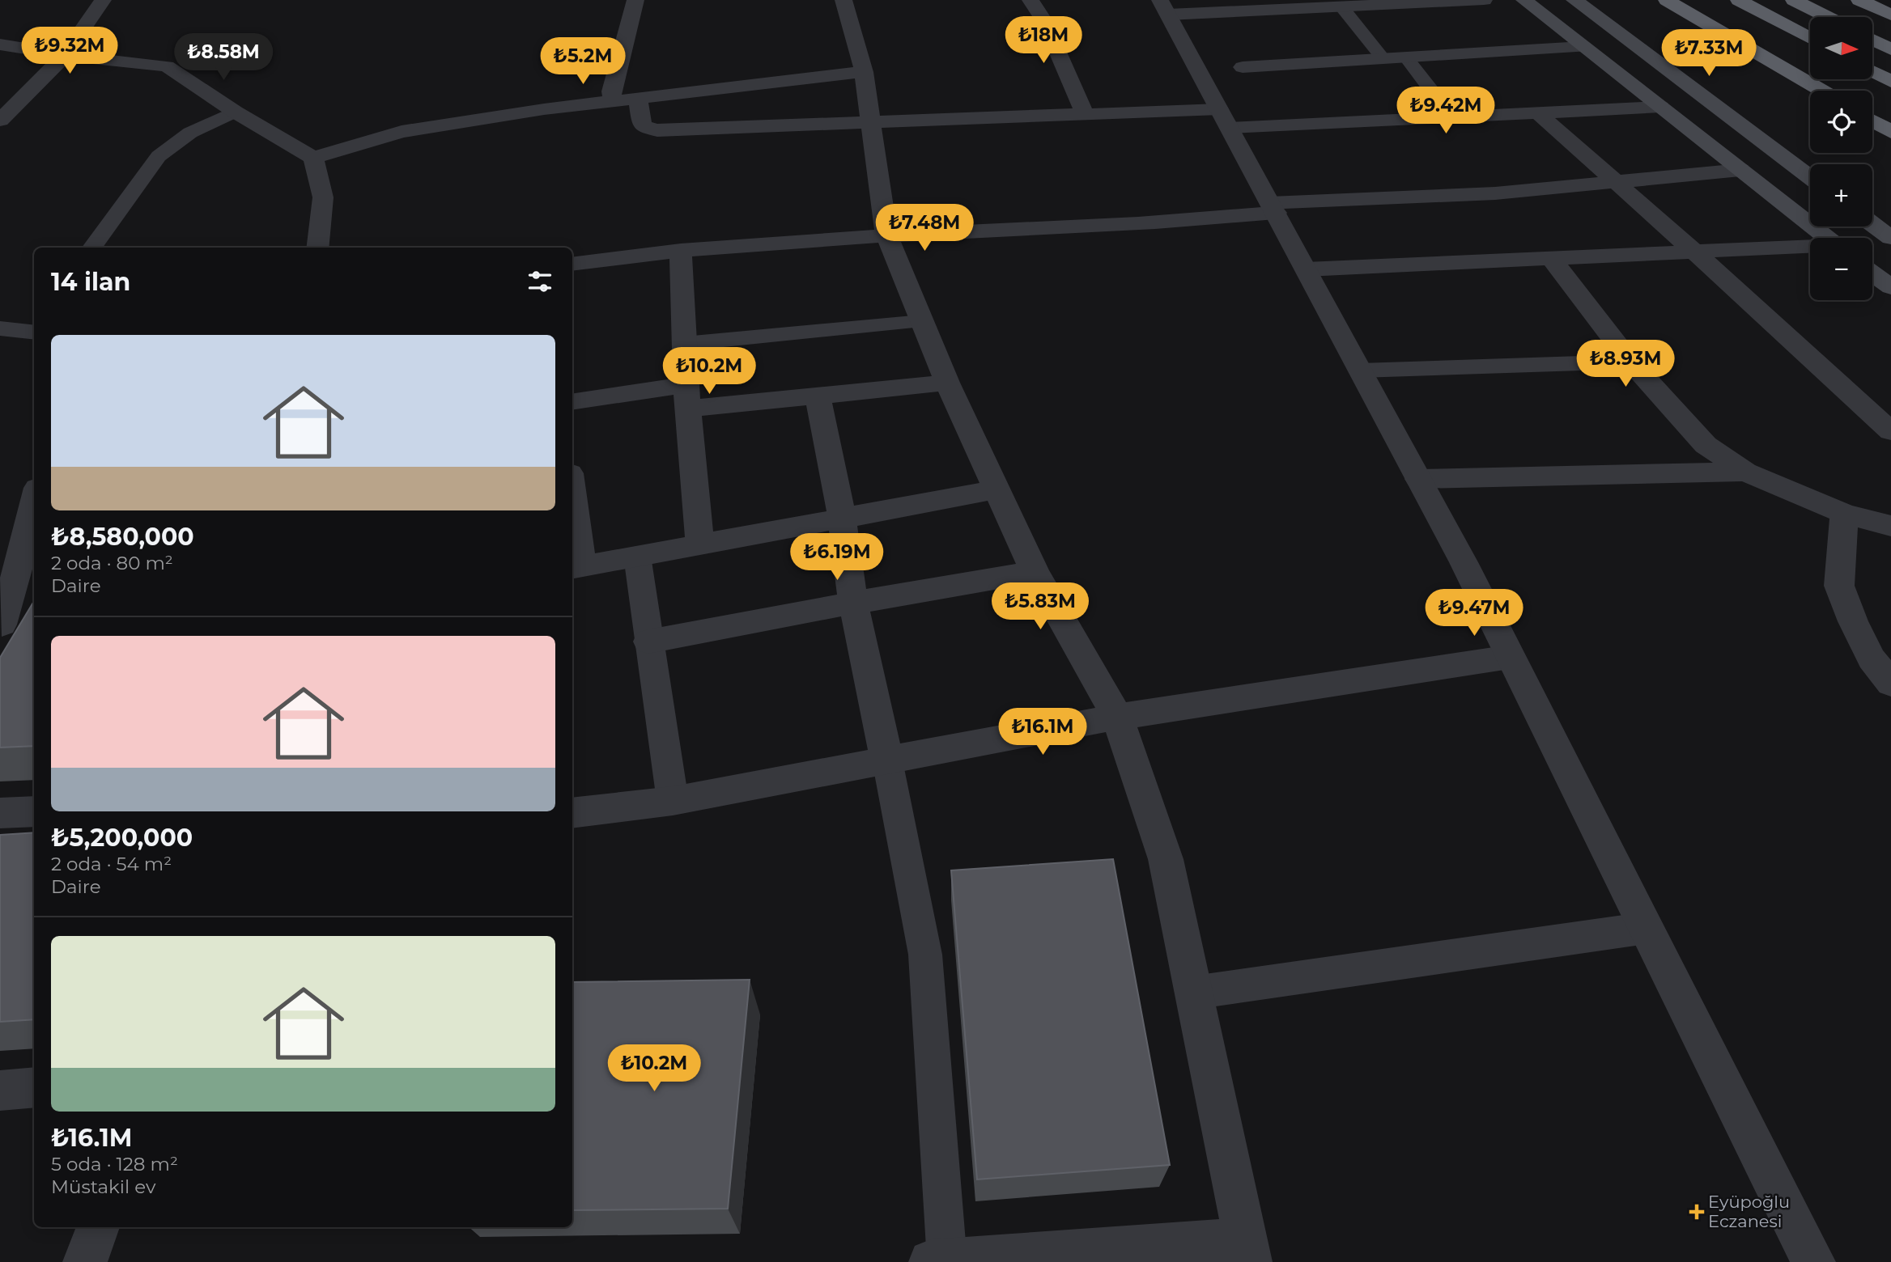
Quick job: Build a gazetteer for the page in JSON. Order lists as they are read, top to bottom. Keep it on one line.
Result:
{"places":{"health":["Eyüpoğlu Eczanesi"]},"north":"right","page":{"price":["₺18M","₺9.32M","₺7.33M","₺8.58M","₺5.2M","₺9.42M","₺7.48M","₺8.93M","₺10.2M","₺6.19M","₺5.83M","₺9.47M","₺16.1M","₺10.2M"],"map_buttons":["+","−"],"heading":"14 ilan","list":[{"name":"₺8,580,000","note":"2 oda · 80 m² · Daire"},{"name":"₺5,200,000","note":"2 oda · 54 m² · Daire"},{"name":"₺16.1M","note":"5 oda · 128 m² · Müstakil ev"}]}}
